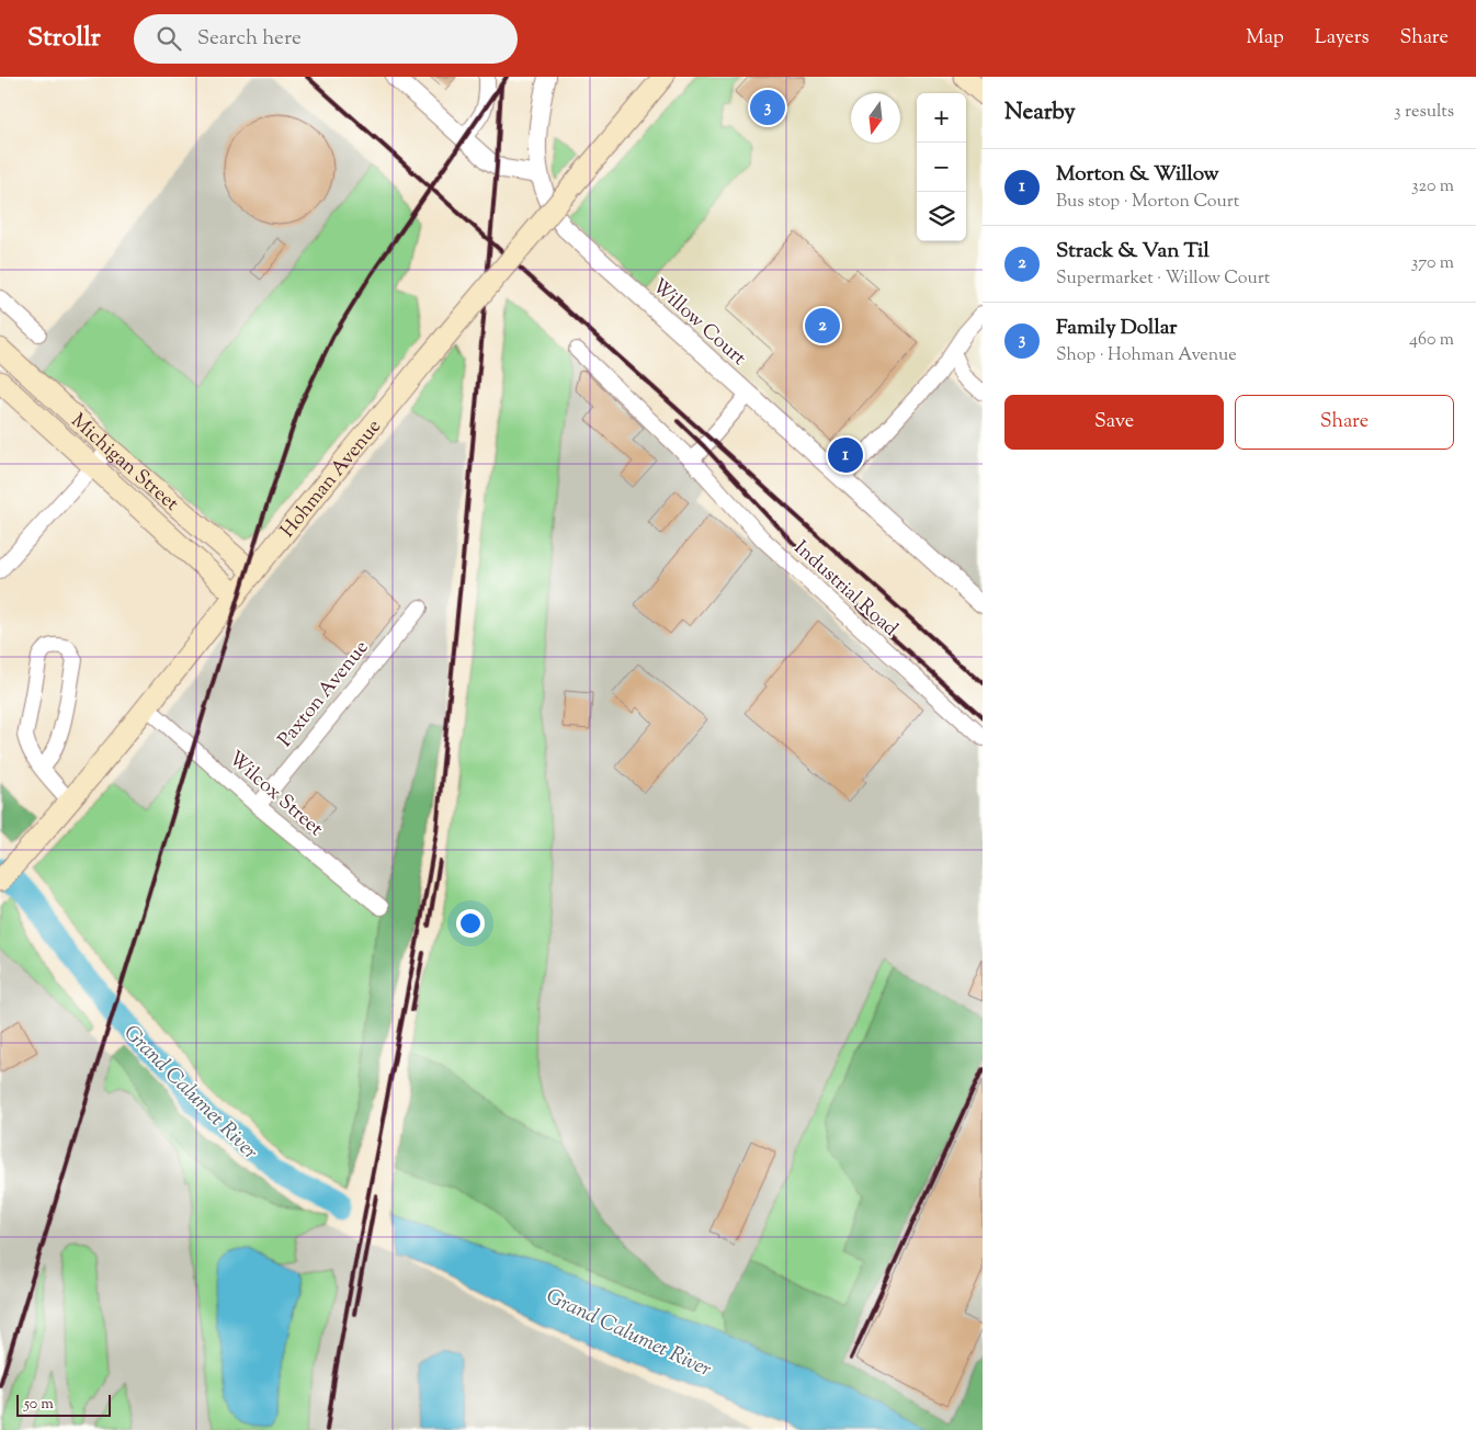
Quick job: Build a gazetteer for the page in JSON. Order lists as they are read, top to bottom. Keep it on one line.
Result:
{"streets":{"main road":["Michigan Street","Hohman Avenue"],"street":["Willow Court","Industrial Road","Paxton Avenue","Wilcox Street"]},"crossings":[["Michigan Street","Hohman Avenue"],["Hohman Avenue","Wilcox Street"],["Paxton Avenue","Wilcox Street"]],"water":["Grand Calumet River"],"scale_bar":"50 m","north":"bottom","page":{"header":"Strollr","search":"Search here","nav":["Map","Layers","Share"],"heading":["Nearby","3 results"],"pins":["3","2","1"],"map_buttons":["+","−"],"list":[{"mark":"1","name":"Morton & Willow","note":"Bus stop · Morton Court","value":"320 m"},{"mark":"2","name":"Strack & Van Til","note":"Supermarket · Willow Court","value":"370 m"},{"mark":"3","name":"Family Dollar","note":"Shop · Hohman Avenue","value":"460 m"}],"buttons":["Save","Share"],"scale":"50 m"}}
